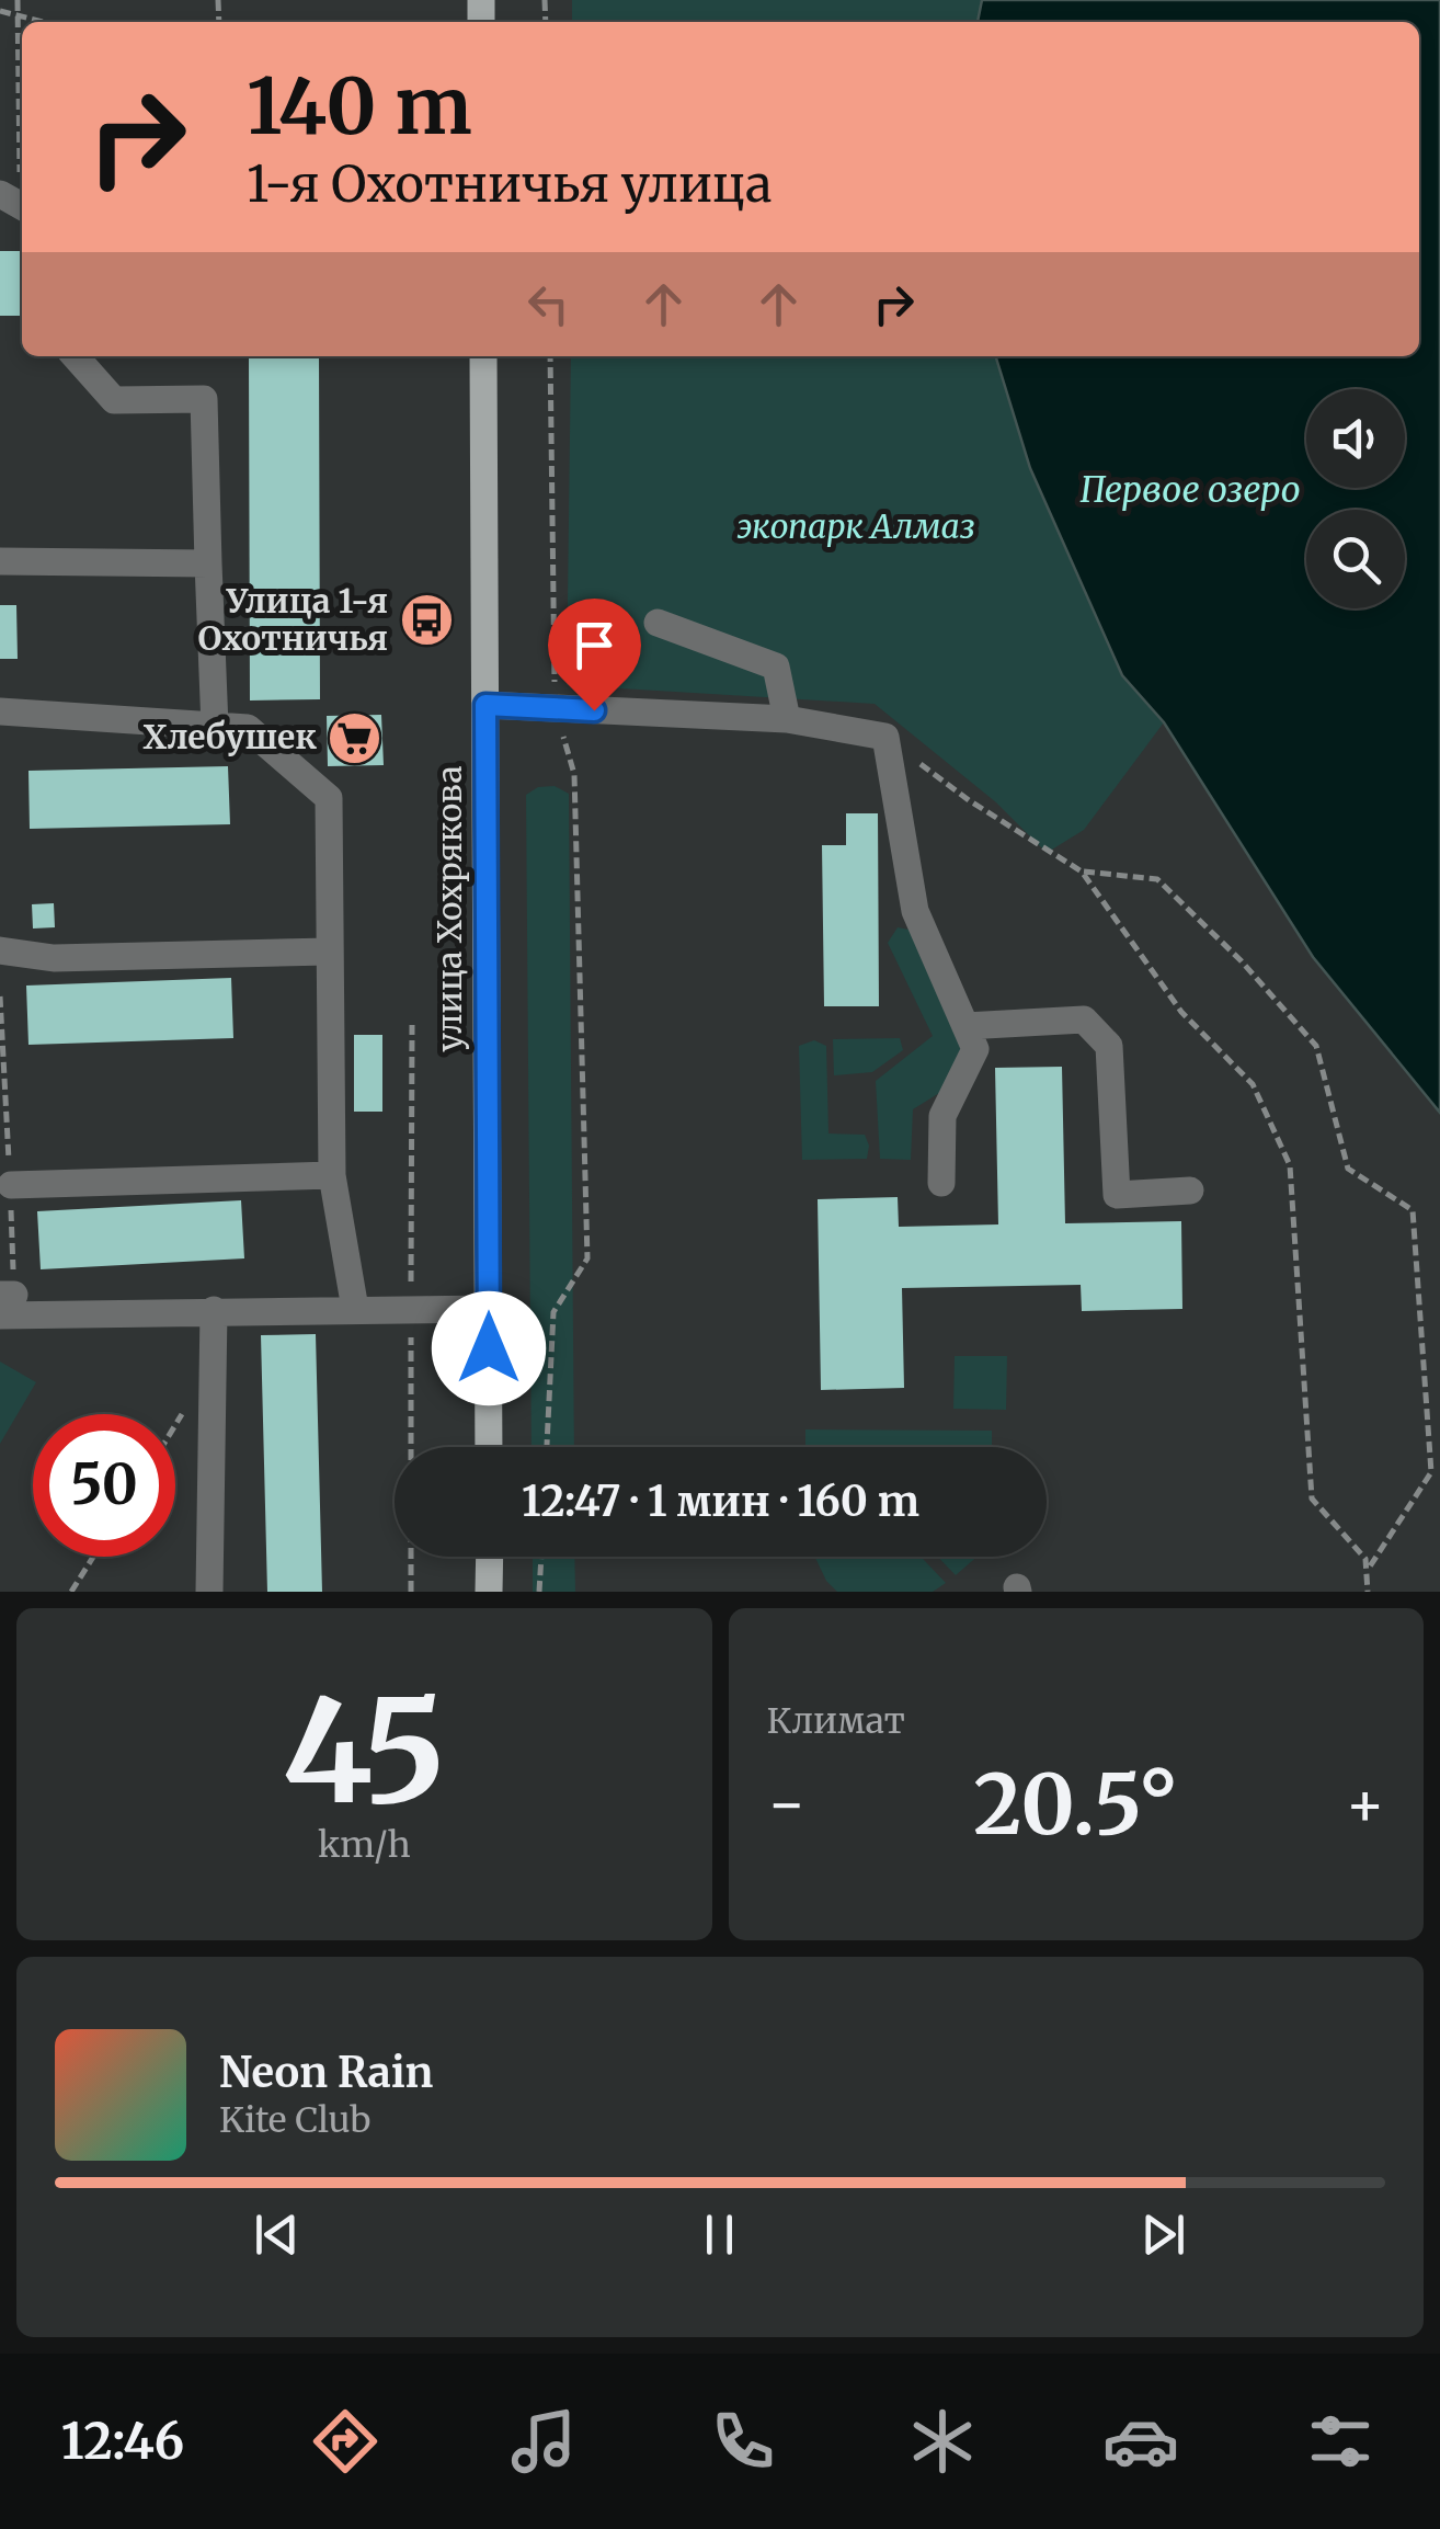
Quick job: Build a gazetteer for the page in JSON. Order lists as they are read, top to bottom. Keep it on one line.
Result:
{"streets":{"main road":["улица Хохрякова"]},"water":["Первое озеро"],"parks":["экопарк Алмаз"],"places":{"bus stop":["Улица 1-я Охотничья"],"supermarket":["Хлебушек"]},"page":{"turn":["140 m","1-я Охотничья улица"],"limit":"50","trip":"12:47 · 1 мин · 160 m","tile":[["45","km/h"],"Климат"],"heat":["−","20.5°","+"],"song":["Neon Rain","Kite Club"],"tabs":"12:46"}}
